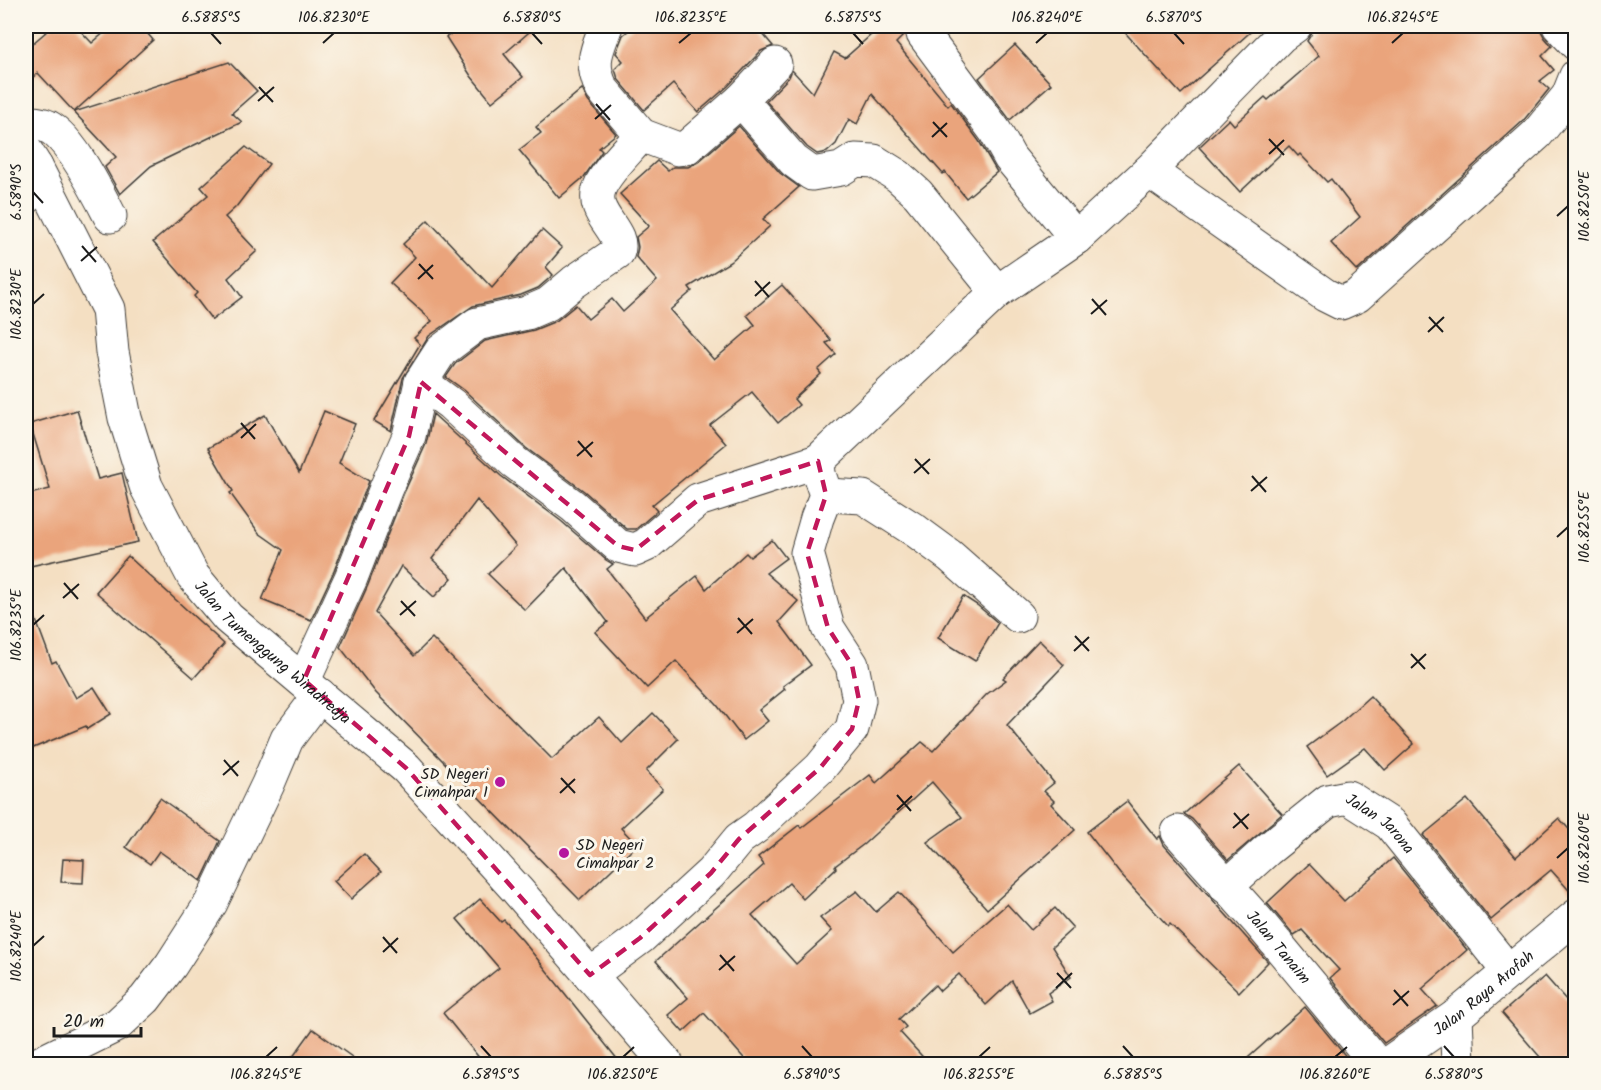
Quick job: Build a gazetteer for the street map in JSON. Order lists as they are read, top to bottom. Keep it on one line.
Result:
{"streets":{"street":["Jalan Tumenggung Wiradiredja","Jalan Jarona","Jalan Tanaim","Jalan Raya Arofah"]},"crossings":[["Jalan Jarona","Jalan Tanaim"],["Jalan Jarona","Jalan Raya Arofah"]],"places":["SD Negeri Cimahpar 1","SD Negeri Cimahpar 2"],"scale_bar":"20 m","coordinates":["6.5885°S","106.8230°E","6.5880°S","106.8235°E","6.5875°S","106.8240°E","6.5870°S","106.8245°E","6.5890°S","106.8250°E","106.8255°E","106.8260°E","6.5895°S"]}
